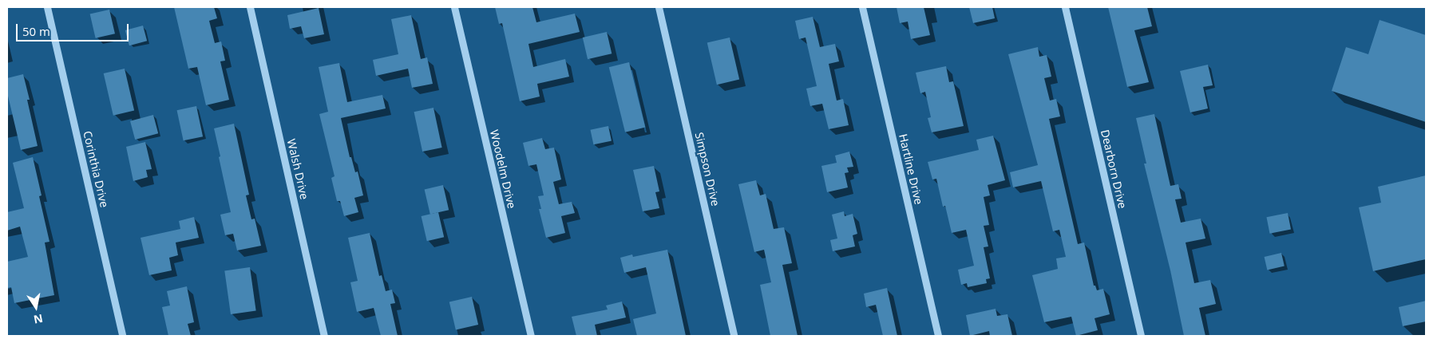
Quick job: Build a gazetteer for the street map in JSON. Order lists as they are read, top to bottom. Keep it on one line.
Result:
{"streets":{"street":["Corinthia Drive","Walsh Drive","Woodelm Drive","Simpson Drive","Hartline Drive","Dearborn Drive"]},"scale_bar":"50 m","north":"bottom"}
